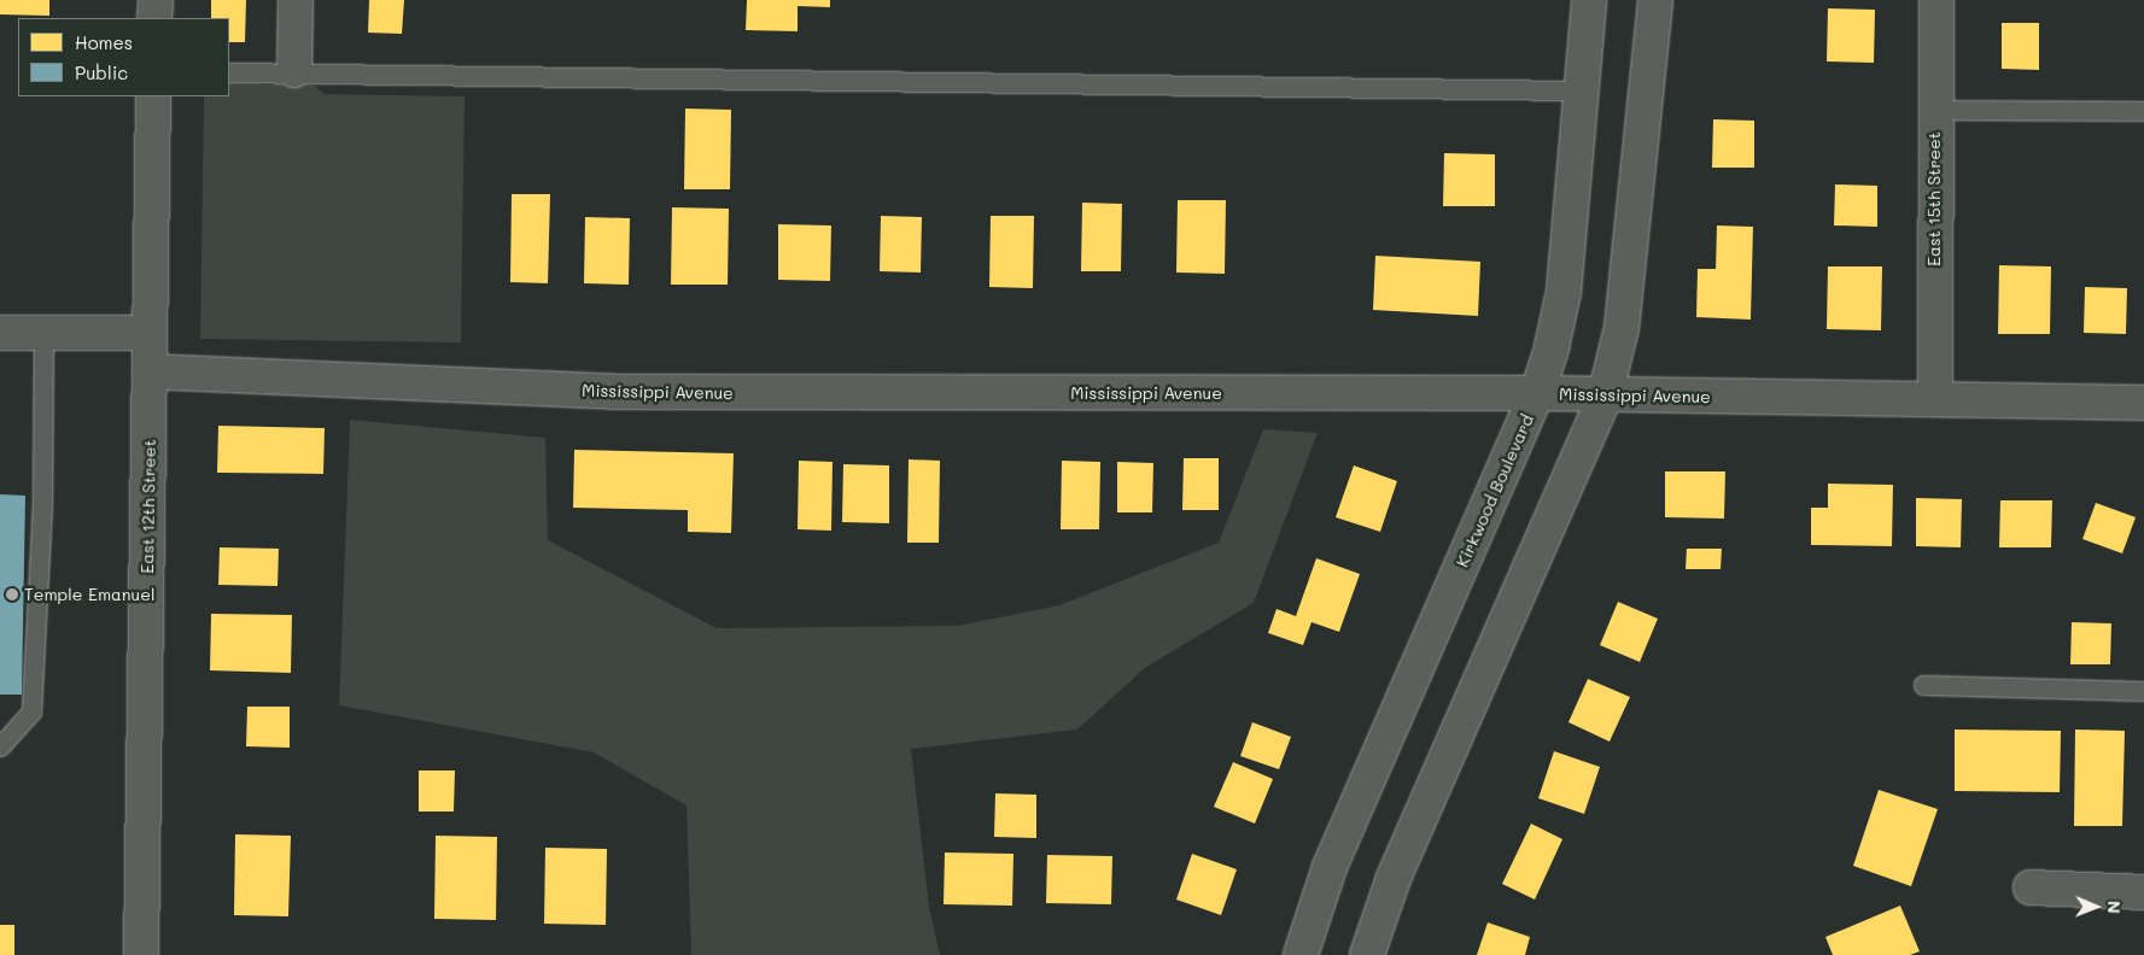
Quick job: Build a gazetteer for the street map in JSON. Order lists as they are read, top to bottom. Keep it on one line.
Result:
{"streets":{"street":["East 15th Street","Mississippi Avenue","Kirkwood Boulevard","East 12th Street"]},"crossings":[["East 15th Street","Mississippi Avenue"],["Mississippi Avenue","Kirkwood Boulevard"],["Mississippi Avenue","East 12th Street"]],"places":["Temple Emanuel"],"legend":["Homes","Public"],"north":"right"}
